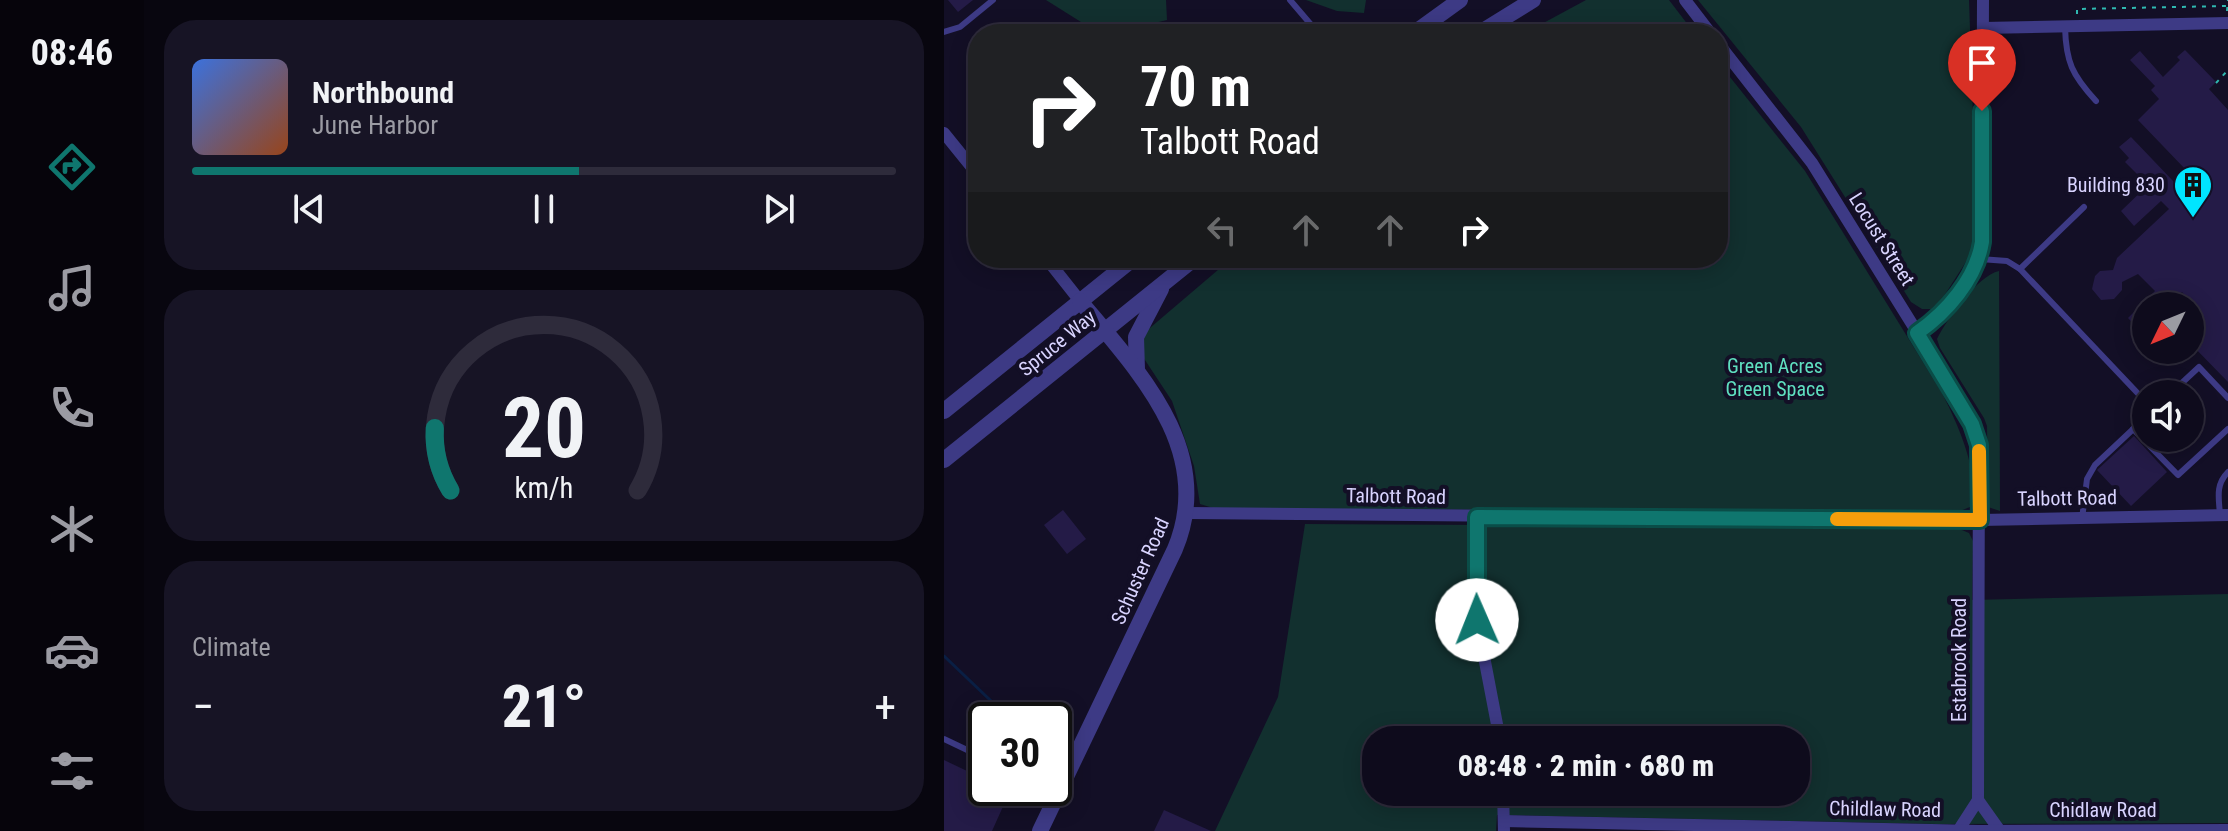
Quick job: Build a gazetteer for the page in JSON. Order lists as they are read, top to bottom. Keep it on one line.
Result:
{"streets":{"street":["Locust Street","Spruce Way","Talbott Road","Schuster Road","Estabrook Road","Childlaw Road","Chidlaw Road"]},"crossings":[["Locust Street","Talbott Road"],["Locust Street","Estabrook Road"],["Spruce Way","Schuster Road"],["Talbott Road","Schuster Road"],["Talbott Road","Estabrook Road"],["Childlaw Road","Chidlaw Road"]],"parks":["Green Acres Green Space"],"places":{"building":["Building 830"]},"north":"bottom left","page":{"tabs":"08:46","turn":["70 m","Talbott Road"],"song":["Northbound","June Harbor"],"tile":"Climate","heat":["−","21°","+"],"limit":"30","trip":"08:48 · 2 min · 680 m","gauge":["20","km/h"]}}
